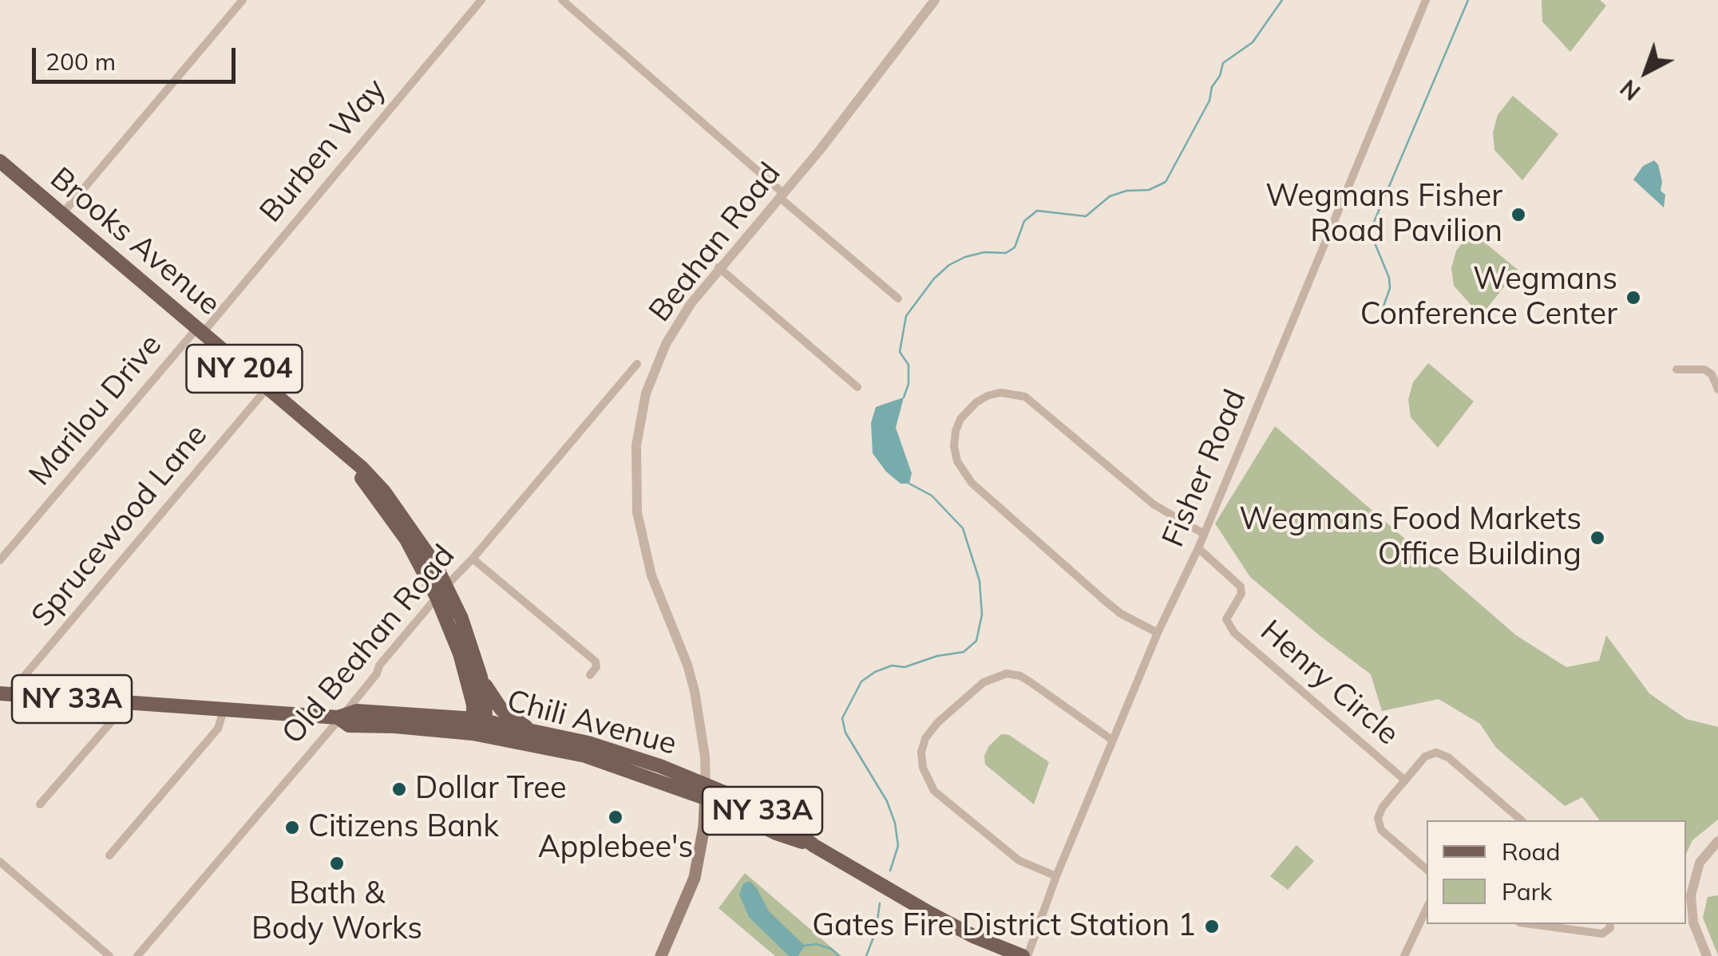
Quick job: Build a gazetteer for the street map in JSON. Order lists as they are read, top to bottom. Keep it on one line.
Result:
{"streets":{"main road":["Brooks Avenue","NY 204","NY 33A","Chili Avenue"],"street":["Burben Way","Beahan Road","Marilou Drive","Fisher Road","Sprucewood Lane","Old Beahan Road","Henry Circle"]},"crossings":[["Burben Way","Brooks Avenue"],["Burben Way","Marilou Drive"],["Brooks Avenue","NY 204"],["Brooks Avenue","Marilou Drive"],["Brooks Avenue","Sprucewood Lane"],["Brooks Avenue","Old Beahan Road"],["Brooks Avenue","Chili Avenue"],["Beahan Road","Chili Avenue"],["NY 204","Chili Avenue"],["Fisher Road","Henry Circle"],["Fisher Road","Chili Avenue"],["Sprucewood Lane","Chili Avenue"],["Old Beahan Road","Chili Avenue"]],"places":["Wegmans Fisher Road Pavilion","Wegmans Conference Center","Wegmans Food Markets Office Building","Dollar Tree","Applebee's","Citizens Bank","Bath & Body Works","Gates Fire District Station 1"],"legend":["Road","Park"],"scale_bar":"200 m","north":"bottom left"}
